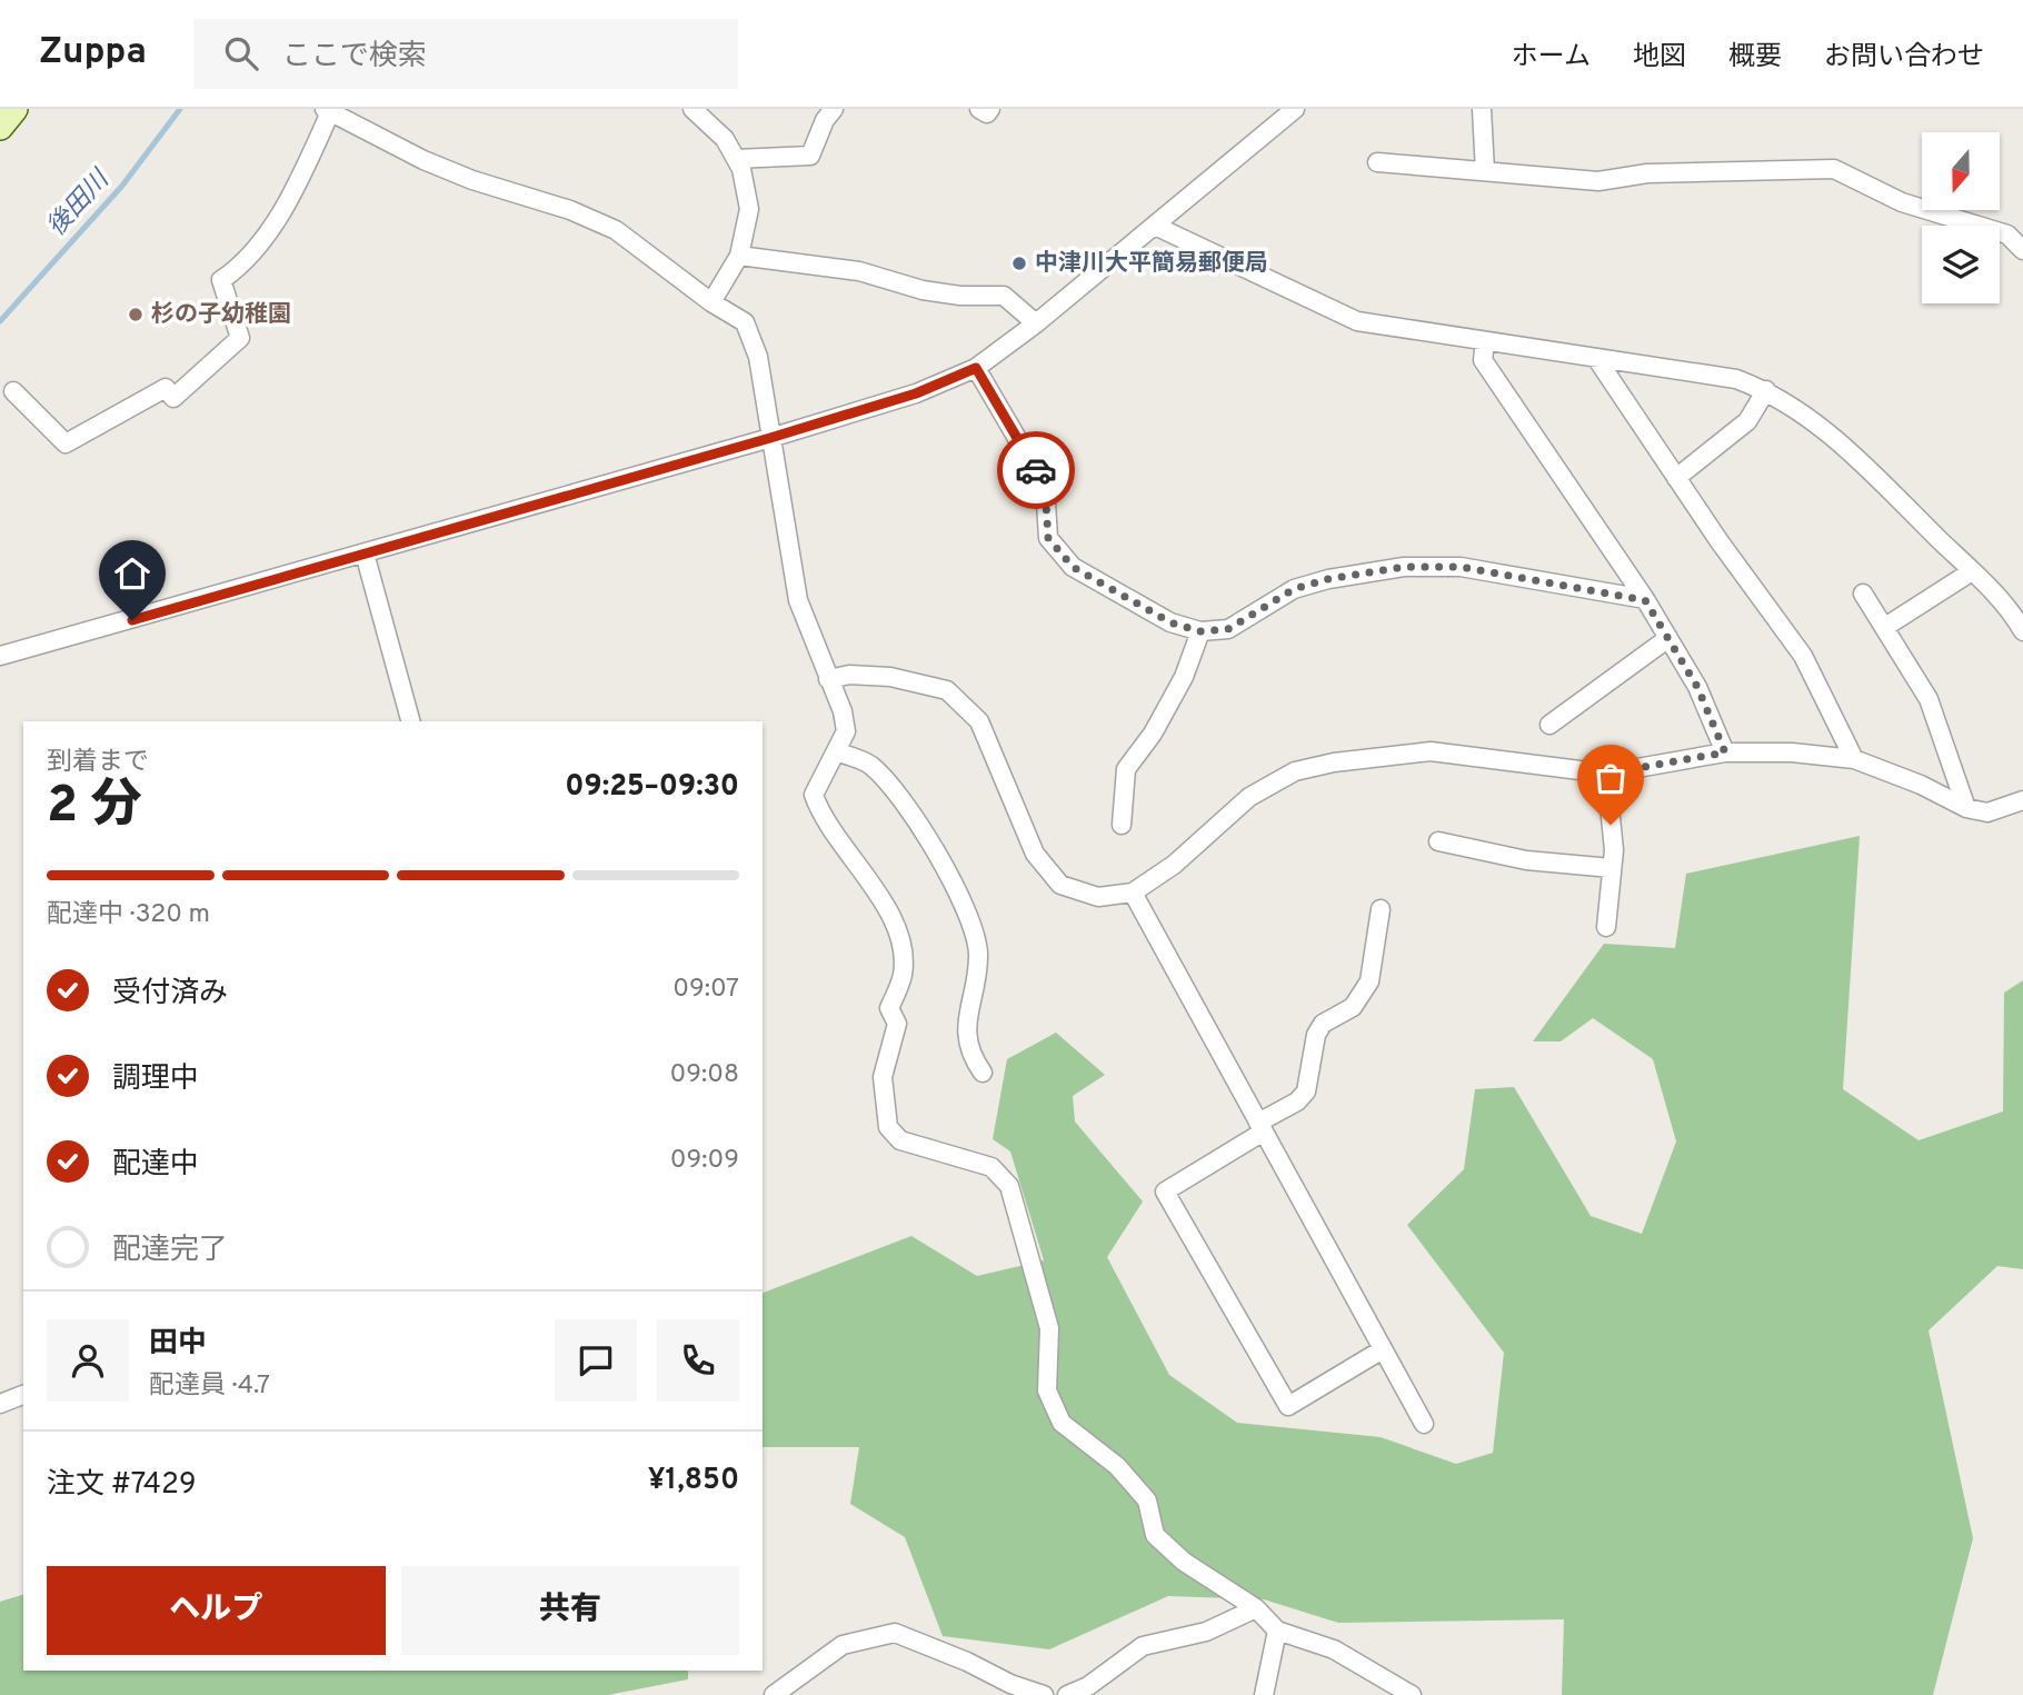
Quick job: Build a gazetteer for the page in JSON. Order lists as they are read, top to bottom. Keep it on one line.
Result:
{"water":["後田川"],"places":["中津川大平簡易郵便局","杉の子幼稚園"],"north":"bottom","page":{"header":"Zuppa","search":"ここで検索","nav":["ホーム","地図","概要","お問い合わせ"],"heading":["2 分","到着まで","09:25–09:30"],"panel":["田中","配達員 · 4.7","注文 #7429","¥1,850"],"bar":"配達中 · 320 m","list":[["受付済み","09:07"],["調理中","09:08"],["配達中","09:09"],"配達完了"],"buttons":["ヘルプ","共有"]}}
